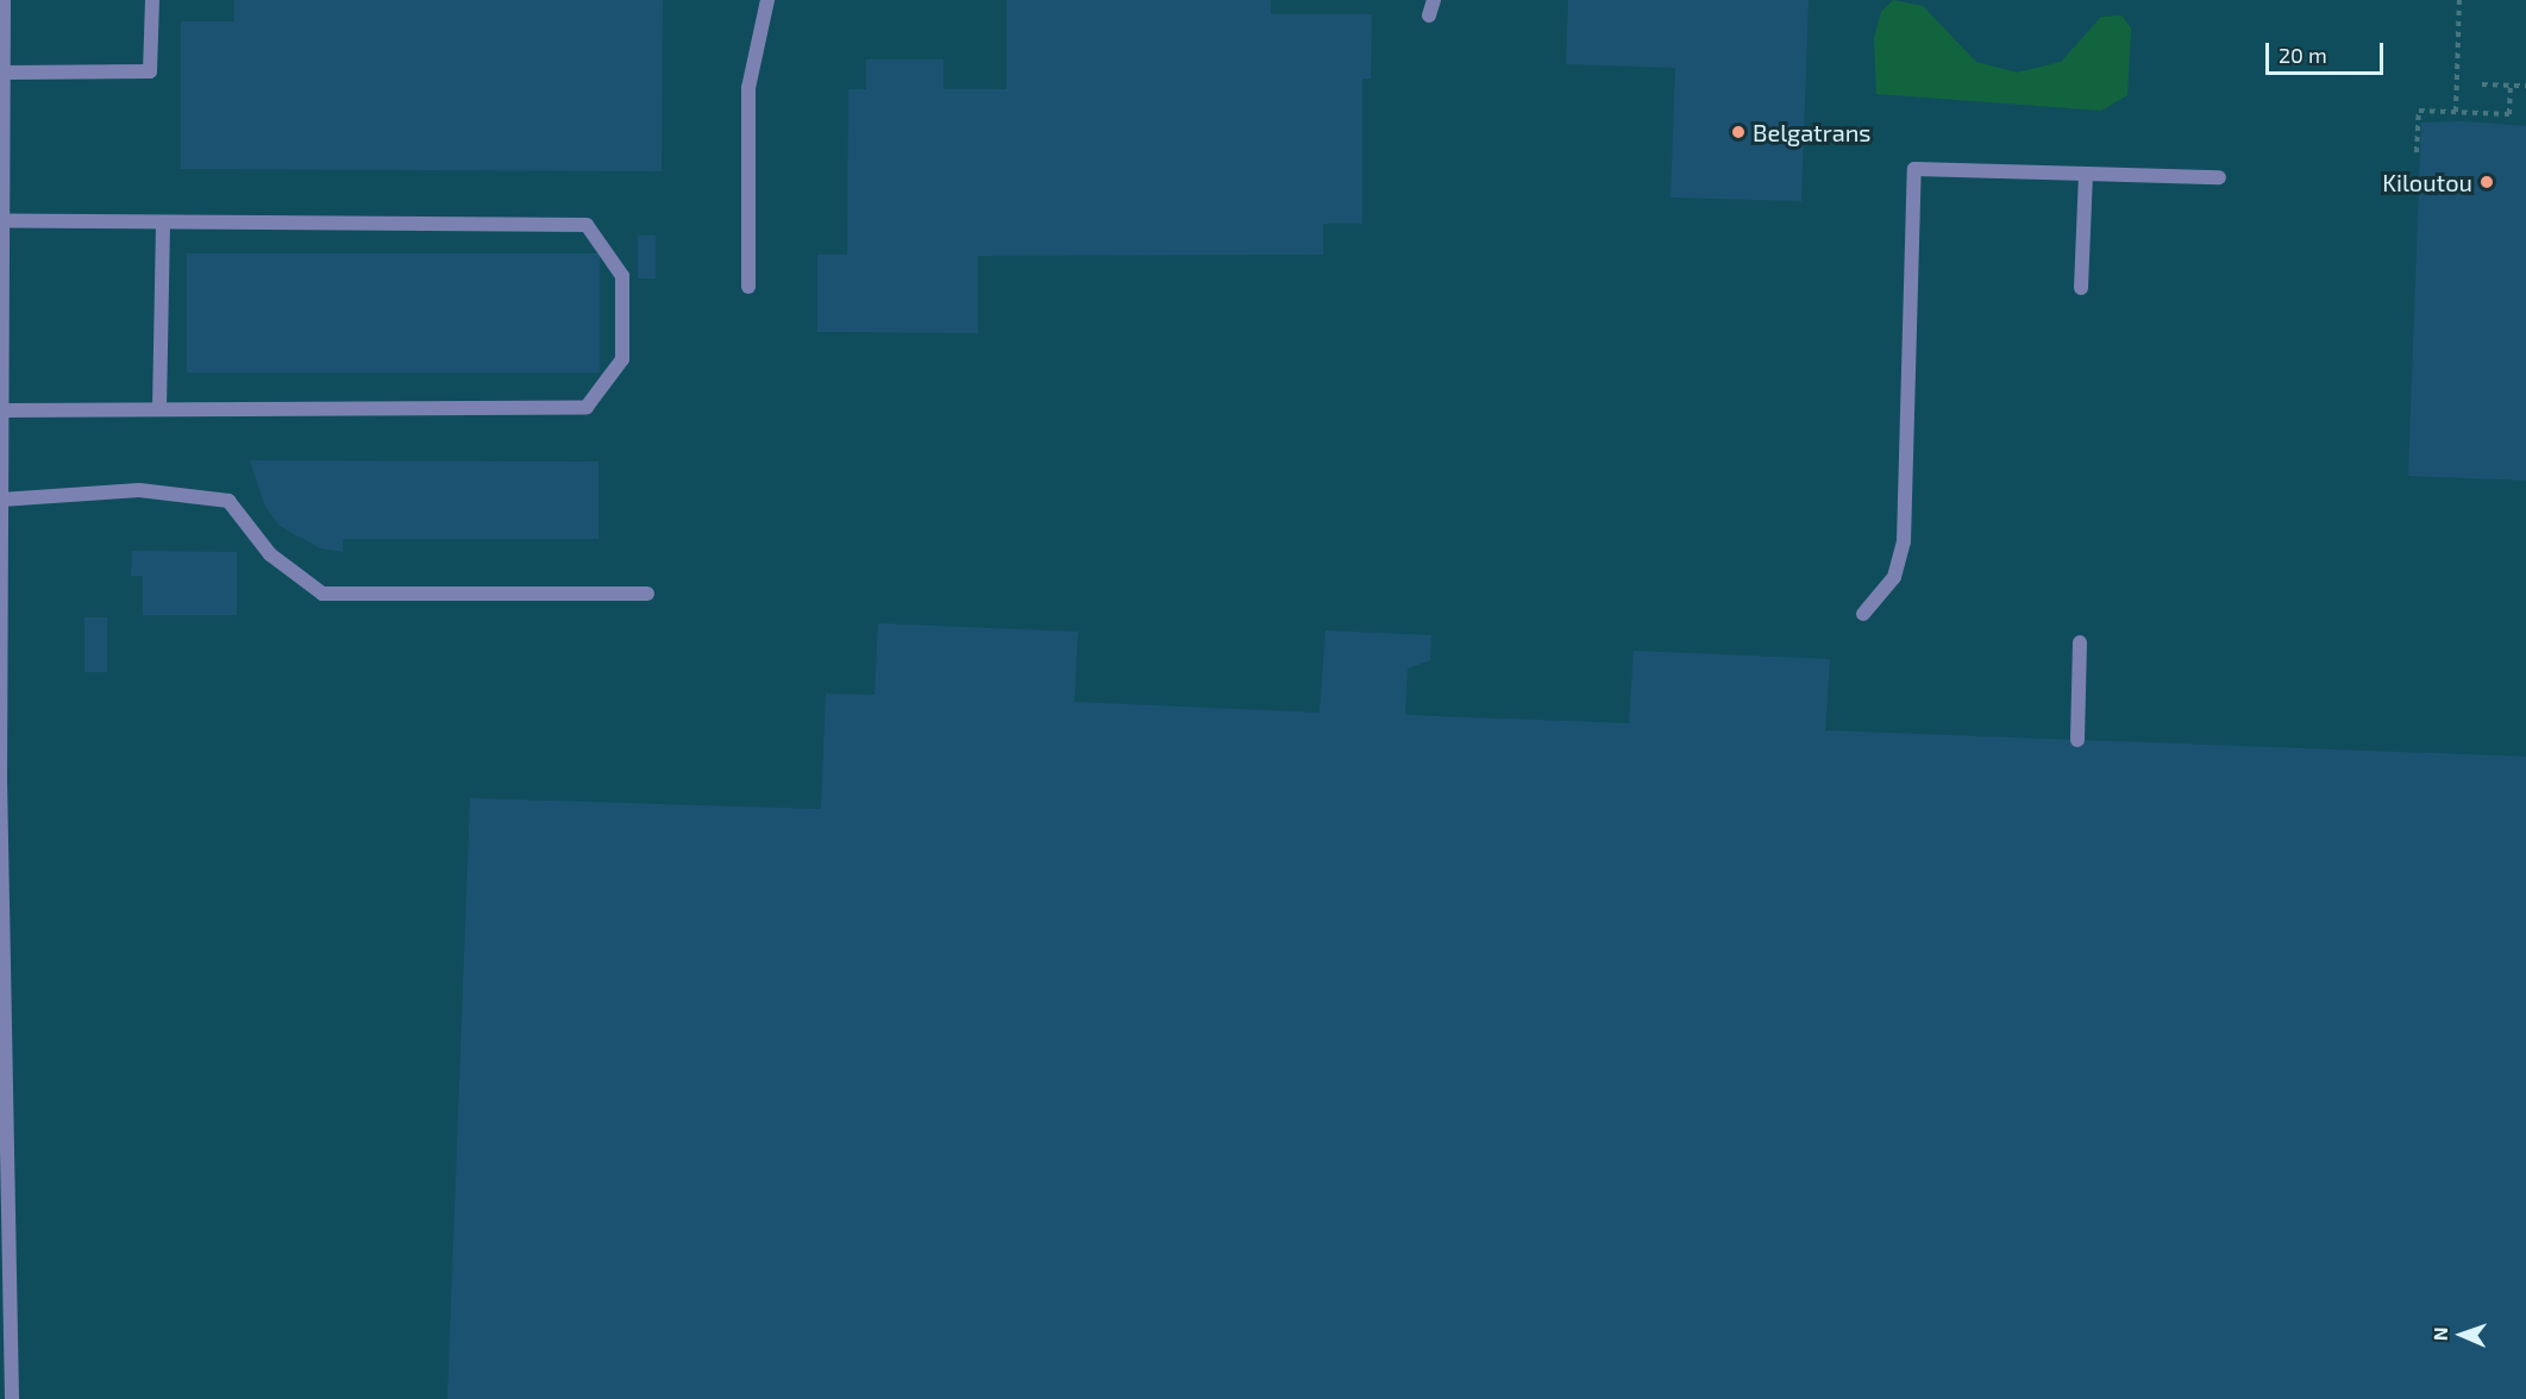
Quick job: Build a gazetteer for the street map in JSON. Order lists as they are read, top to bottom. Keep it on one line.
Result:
{"places":["Belgatrans","Kiloutou"],"scale_bar":"20 m","north":"left"}
